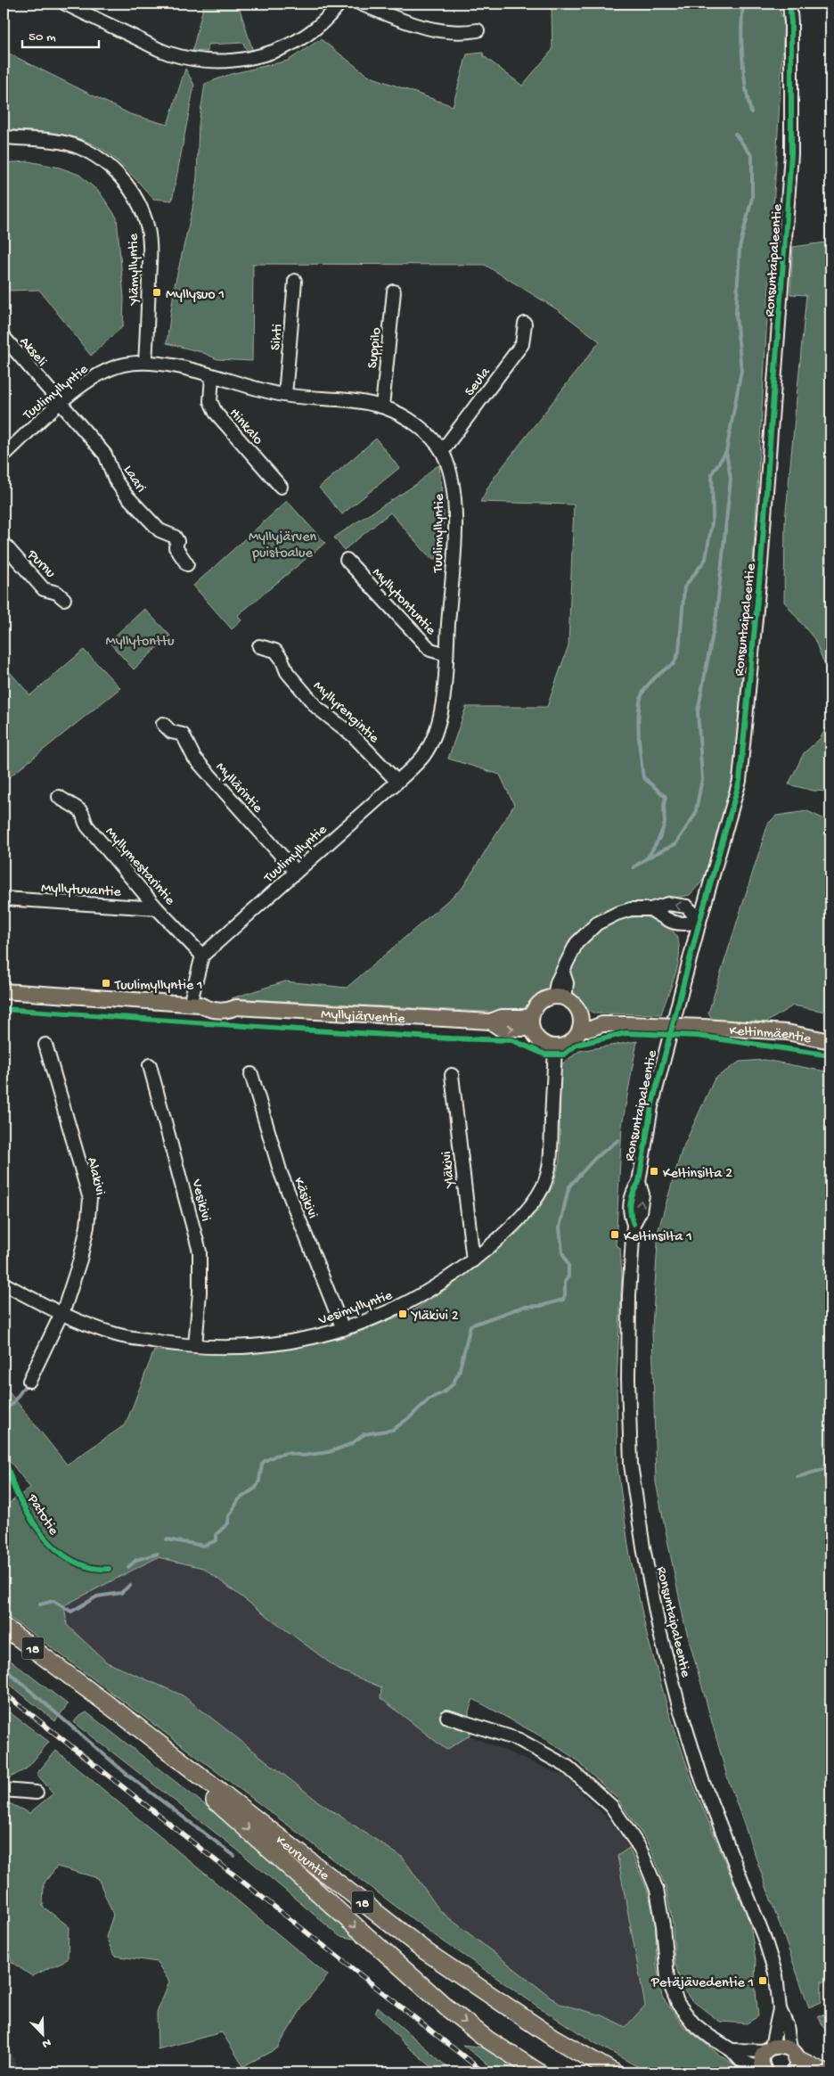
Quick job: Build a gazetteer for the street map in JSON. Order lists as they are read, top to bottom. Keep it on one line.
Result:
{"streets":{"highway":["18","Keuruuntie"],"main road":["Myllyjärventie","Keltinmäentie"],"street":["Ronsuntaipaleentie","Ylämyllyntie","Sihti","Suppilo","Akseli","Seula","Tuulimyllyntie","Hinkalo","Laari","Purnu","Myllytontuntie","Myllyrengintie","Myllärintie","Myllymestarintie","Myllytuvantie","Yläkivi","Alakivi","Käsikivi","Vesikivi","Vesimyllyntie"],"cycle path":["Patotie"]},"crossings":[["Ylämyllyntie","Tuulimyllyntie"],["Sihti","Tuulimyllyntie"],["Suppilo","Tuulimyllyntie"],["Akseli","Tuulimyllyntie"],["Akseli","Laari"],["Seula","Tuulimyllyntie"],["Tuulimyllyntie","Hinkalo"],["Tuulimyllyntie","Laari"],["Tuulimyllyntie","Myllytontuntie"],["Tuulimyllyntie","Myllyrengintie"],["Tuulimyllyntie","Myllärintie"],["Tuulimyllyntie","Myllymestarintie"],["Myllymestarintie","Myllytuvantie"],["Myllyjärventie","Keltinmäentie"],["Myllyjärventie","Vesimyllyntie"],["Keltinmäentie","Vesimyllyntie"],["Yläkivi","Vesimyllyntie"],["Alakivi","Vesimyllyntie"],["Käsikivi","Vesimyllyntie"],["Vesikivi","Vesimyllyntie"]],"parks":["Myllyjärven puistoalue","Myllytonttu"],"places":{"transit":["Myllysuo 1","Tuulimyllyntie 1","Keltinsilta 2","Keltinsilta 1","Yläkivi 2","Petäjävedentie 1"]},"scale_bar":"50 m","north":"bottom right"}
